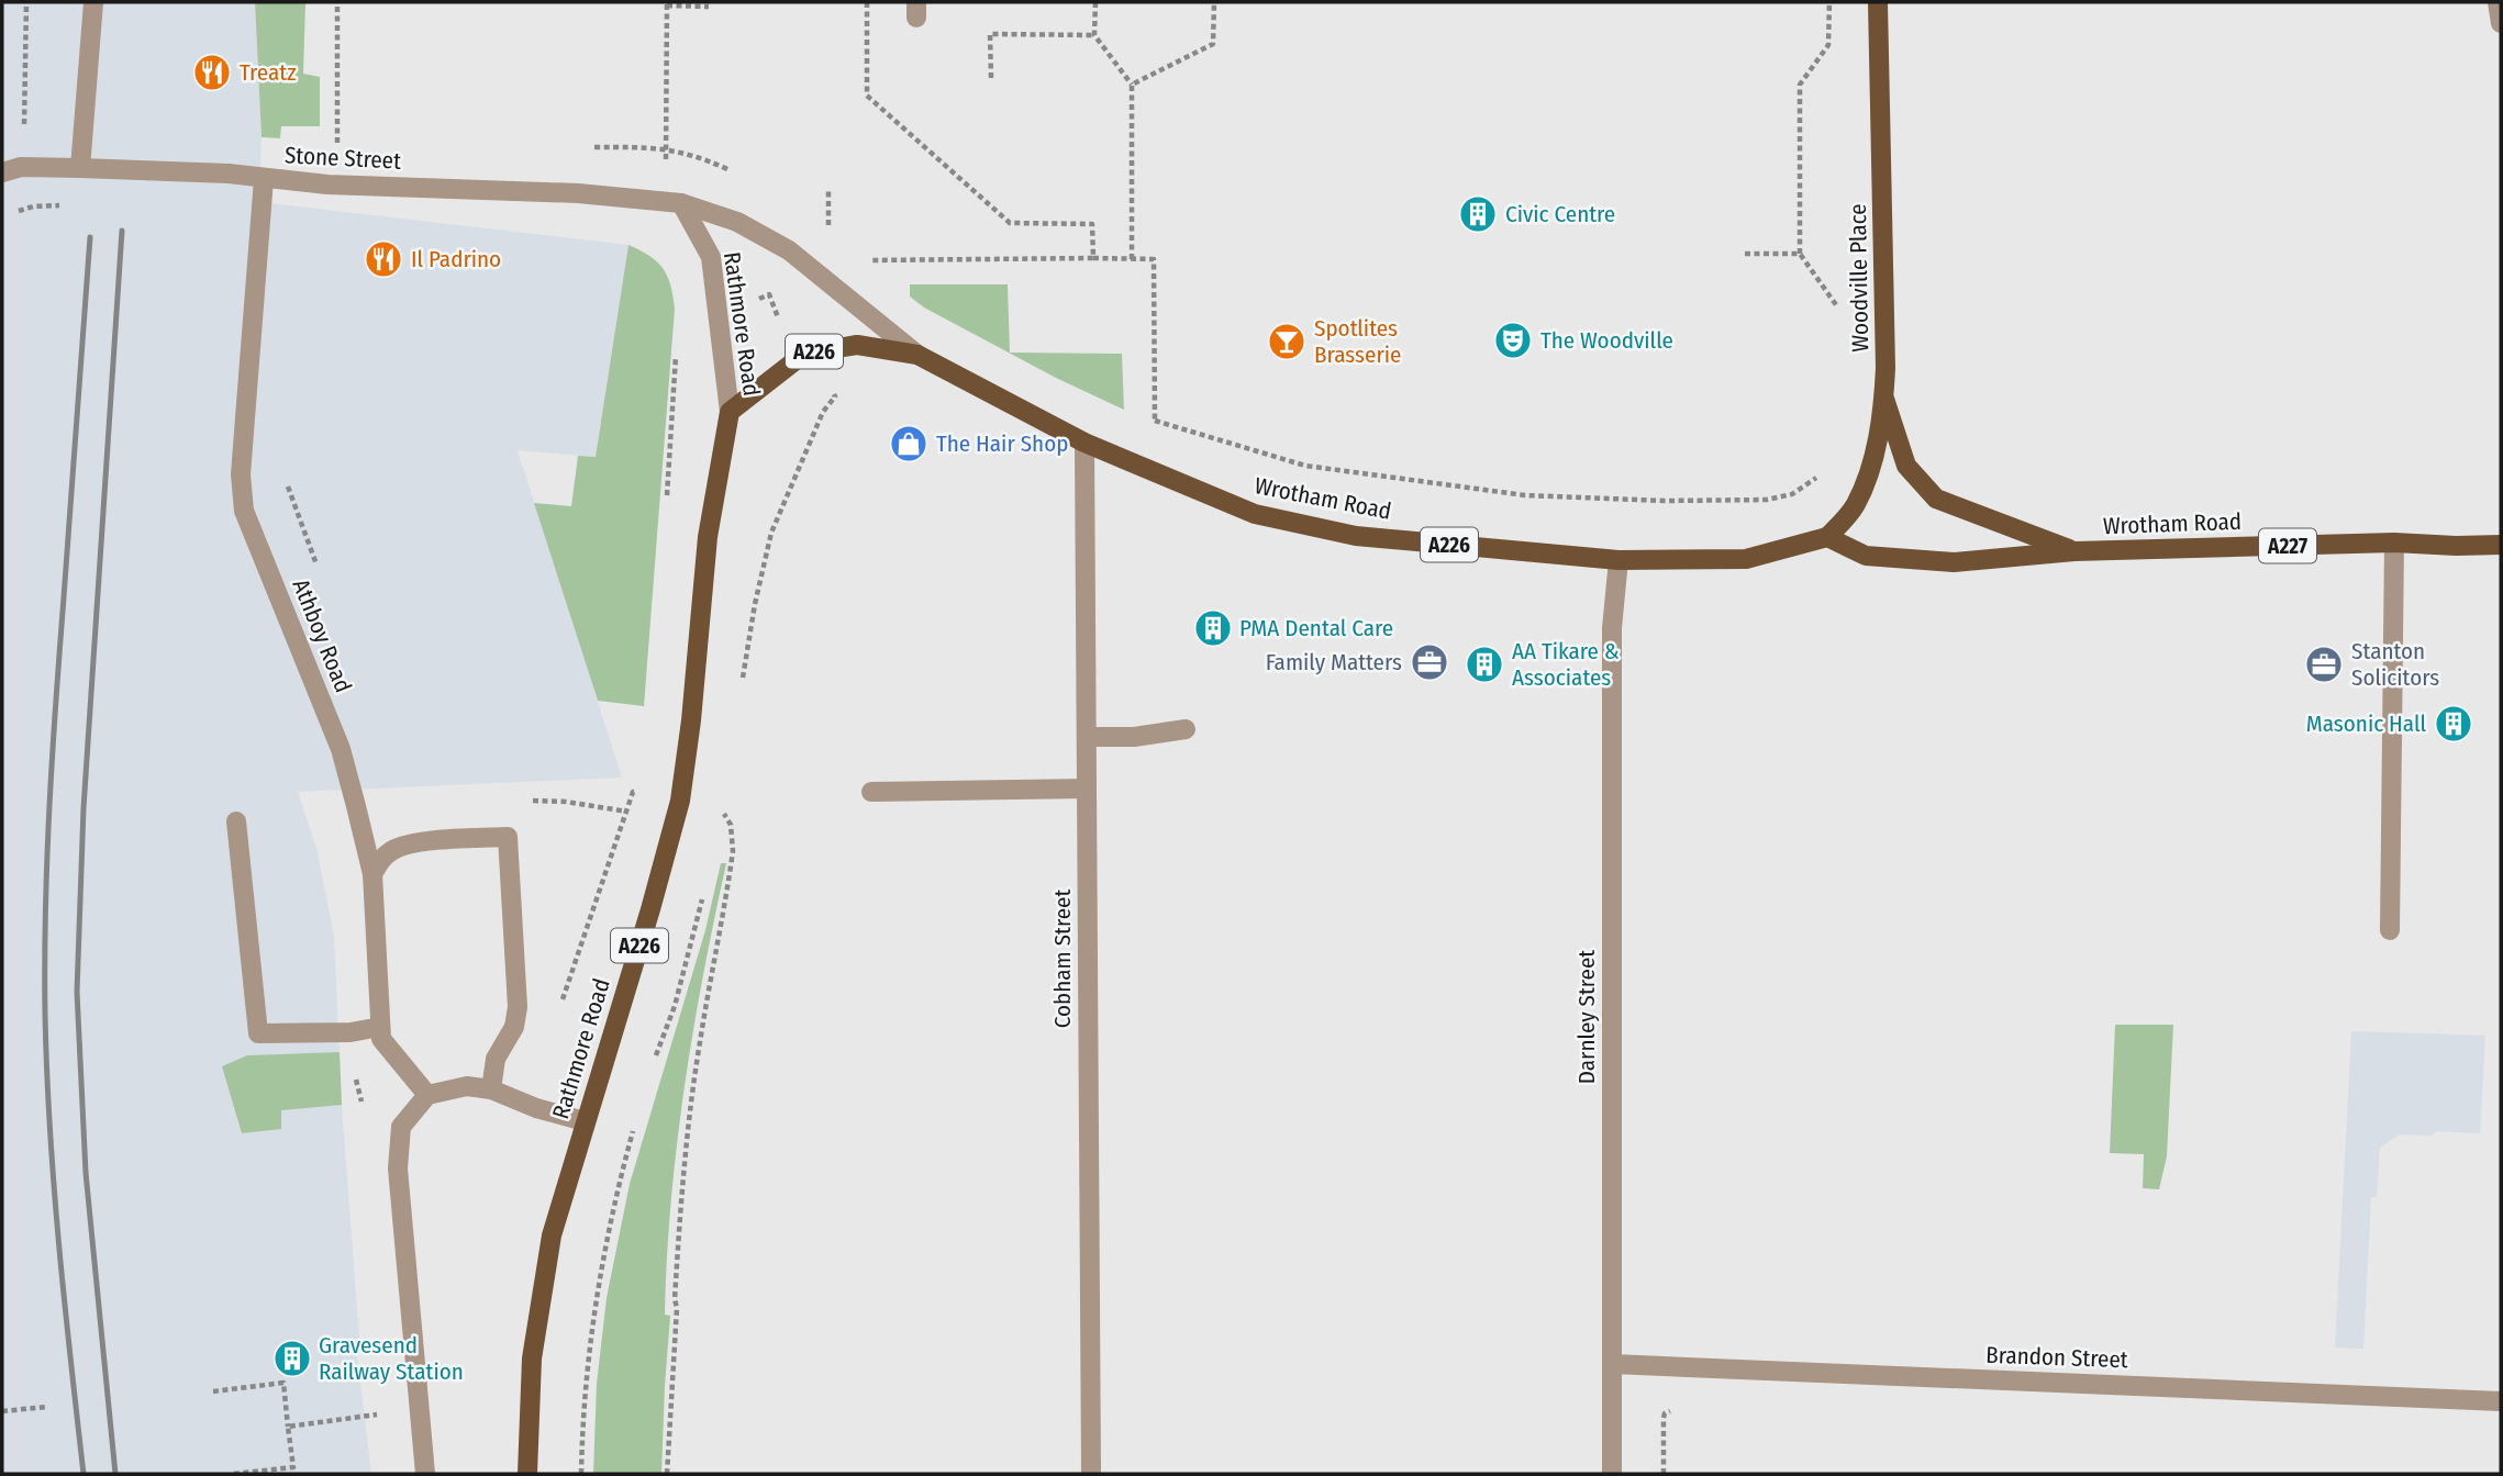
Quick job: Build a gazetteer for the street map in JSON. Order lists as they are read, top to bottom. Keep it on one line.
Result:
{"streets":{"main road":["Woodville Place","Rathmore Road","A226","Wrotham Road","A227"],"street":["Stone Street","Athboy Road","Cobham Street","Darnley Street","Brandon Street"]},"crossings":[["Stone Street","Rathmore Road"],["Stone Street","Wrotham Road"],["Stone Street","Athboy Road"],["Woodville Place","Wrotham Road"],["Rathmore Road","Wrotham Road"],["Wrotham Road","Cobham Street"],["Wrotham Road","Darnley Street"],["Darnley Street","Brandon Street"]],"places":{"restaurant":["Treatz","Il Padrino"],"building":["Civic Centre","PMA Dental Care","AA Tikare & Associates","Masonic Hall","Gravesend Railway Station"],"theatre":["The Woodville"],"bar":["Spotlites Brasserie"],"shop":["The Hair Shop"],"office":["Family Matters","Stanton Solicitors"]}}
